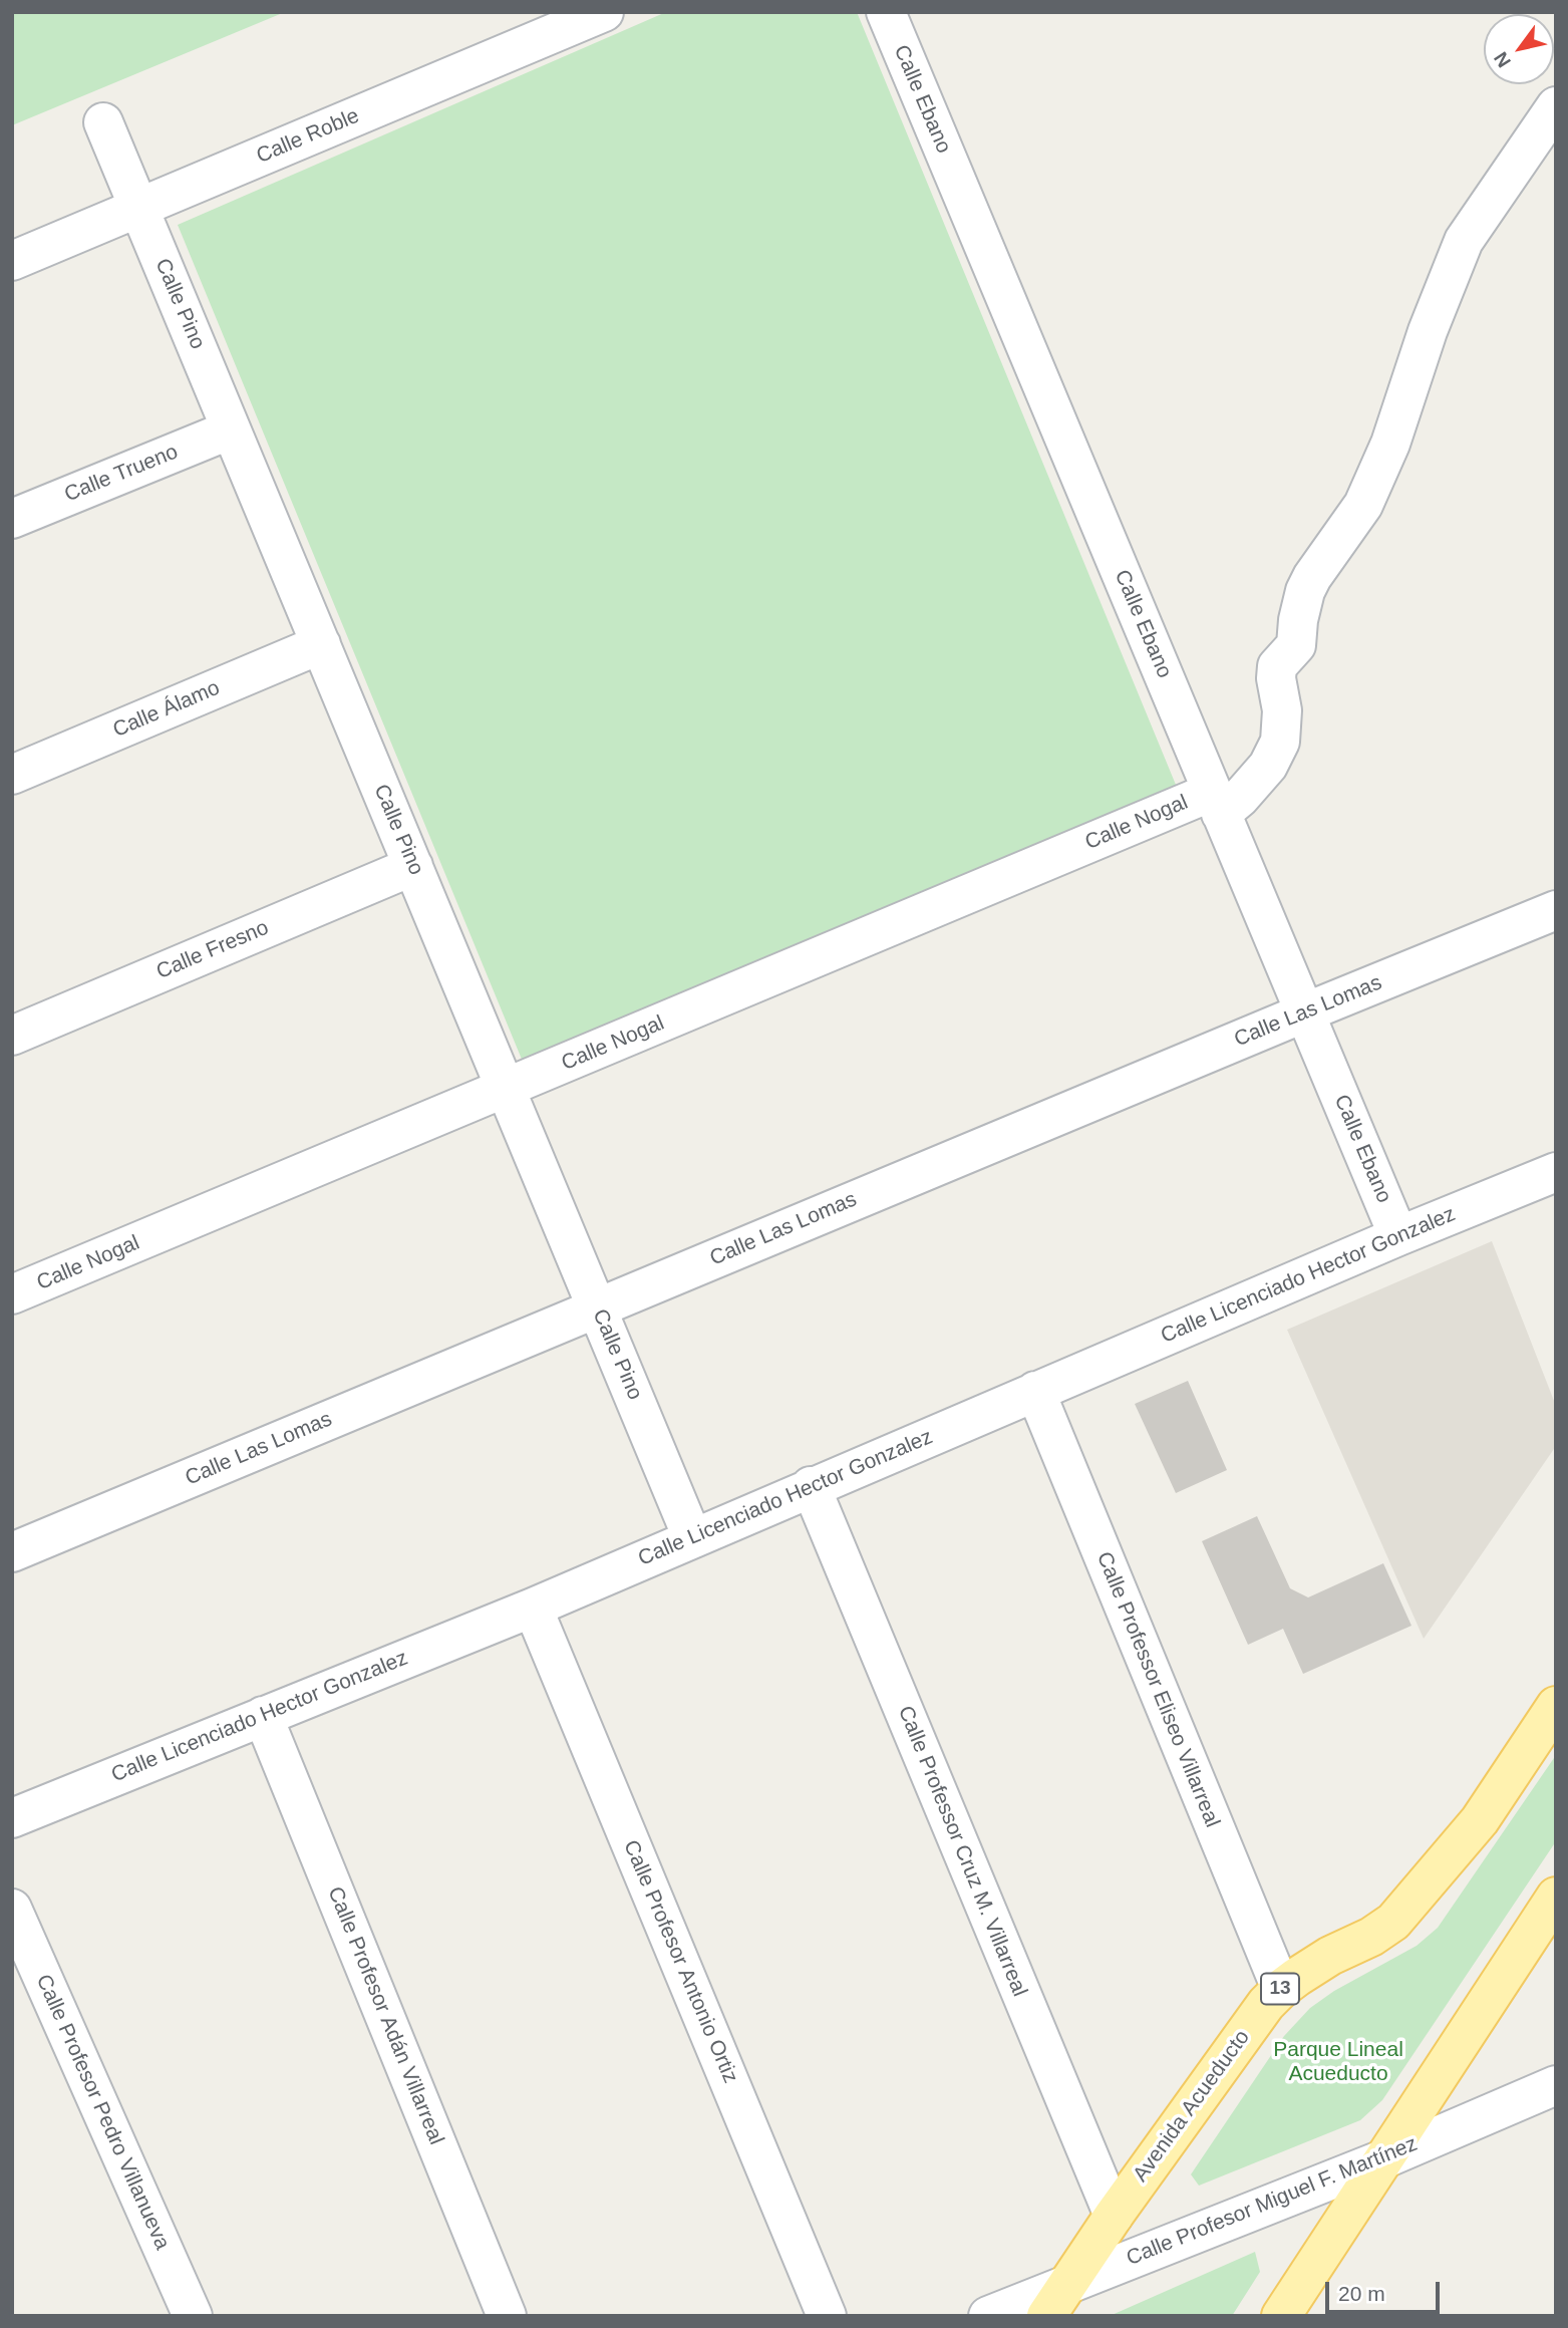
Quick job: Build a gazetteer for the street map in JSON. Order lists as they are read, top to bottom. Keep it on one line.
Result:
{"streets":{"main road":["13","Avenida Acueducto"],"street":["Calle Ebano","Calle Roble","Calle Pino","Calle Trueno","Calle Álamo","Calle Nogal","Calle Fresno","Calle Las Lomas","Calle Licenciado Hector Gonzalez","Calle Professor Eliseo Villarreal","Calle Professor Cruz M. Villarreal","Calle Profesor Antonio Ortiz","Calle Profesor Adán Villarreal","Calle Profesor Pedro Villanueva","Calle Profesor Miguel F. Martínez"]},"crossings":[["Calle Ebano","Calle Nogal"],["Calle Ebano","Calle Las Lomas"],["Calle Ebano","Calle Licenciado Hector Gonzalez"],["Calle Roble","Calle Pino"],["Calle Pino","Calle Trueno"],["Calle Pino","Calle Álamo"],["Calle Pino","Calle Nogal"],["Calle Pino","Calle Fresno"],["Calle Pino","Calle Las Lomas"],["Calle Pino","Calle Licenciado Hector Gonzalez"],["Calle Licenciado Hector Gonzalez","Calle Professor Eliseo Villarreal"],["Calle Licenciado Hector Gonzalez","Calle Professor Cruz M. Villarreal"],["Calle Licenciado Hector Gonzalez","Calle Profesor Antonio Ortiz"],["Calle Licenciado Hector Gonzalez","Calle Profesor Adán Villarreal"],["Calle Professor Eliseo Villarreal","Avenida Acueducto"],["Calle Professor Cruz M. Villarreal","Avenida Acueducto"],["Avenida Acueducto","Calle Profesor Miguel F. Martínez"]],"parks":["Parque Lineal Acueducto"],"scale_bar":"20 m","north":"bottom left"}
